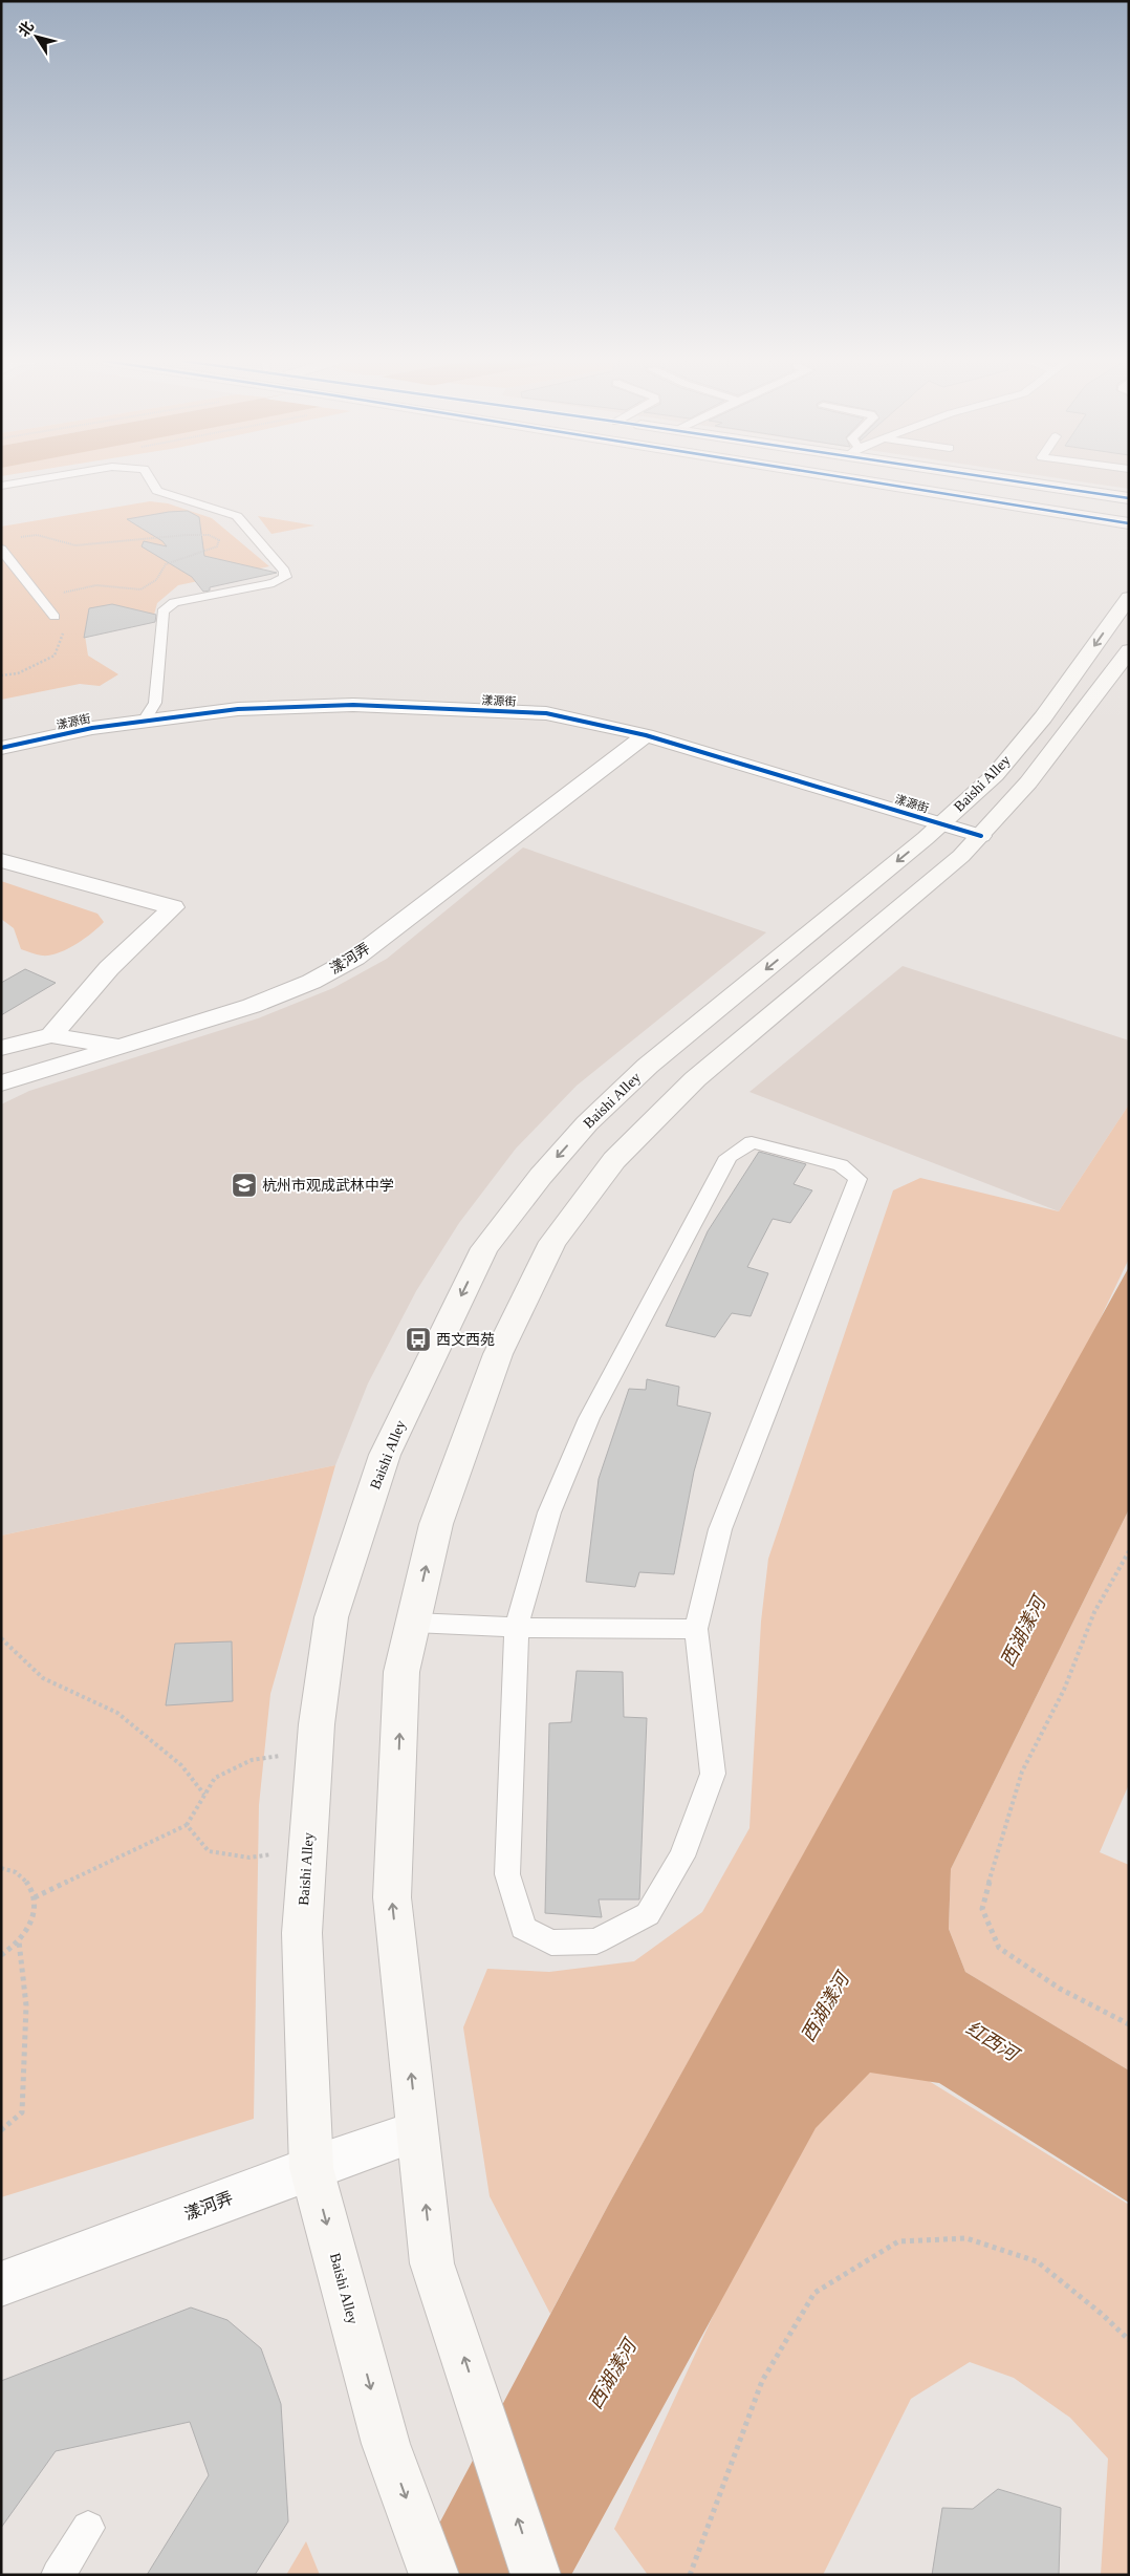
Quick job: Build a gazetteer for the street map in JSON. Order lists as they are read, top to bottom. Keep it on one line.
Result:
{"streets":{"main road":["Baishi Alley"],"street":["漾源街","漾河弄"]},"crossings":[["漾源街","Baishi Alley"],["漾源街","漾河弄"],["Baishi Alley","漾河弄"]],"water":["西湖漾河","红西河"],"places":{"school or university":["杭州市观成武林中学"],"bus stop":["西文西苑"]},"north":"top left"}
